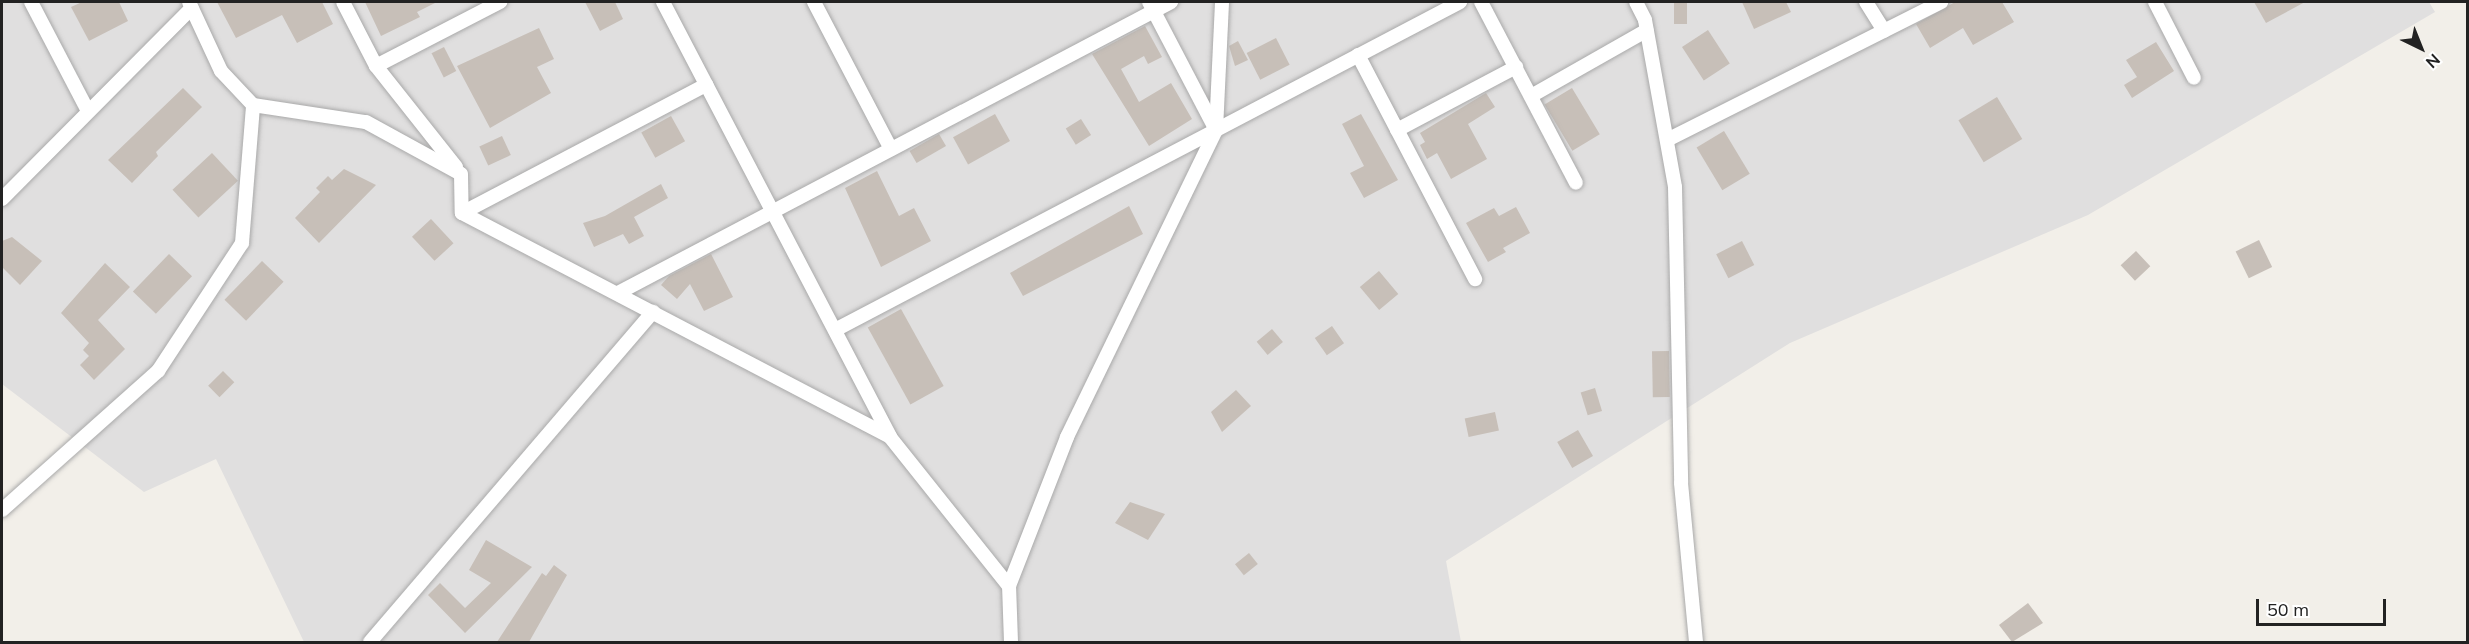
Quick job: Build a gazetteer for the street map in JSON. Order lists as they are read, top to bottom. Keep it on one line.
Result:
{"scale_bar":"50 m","north":"bottom right"}
